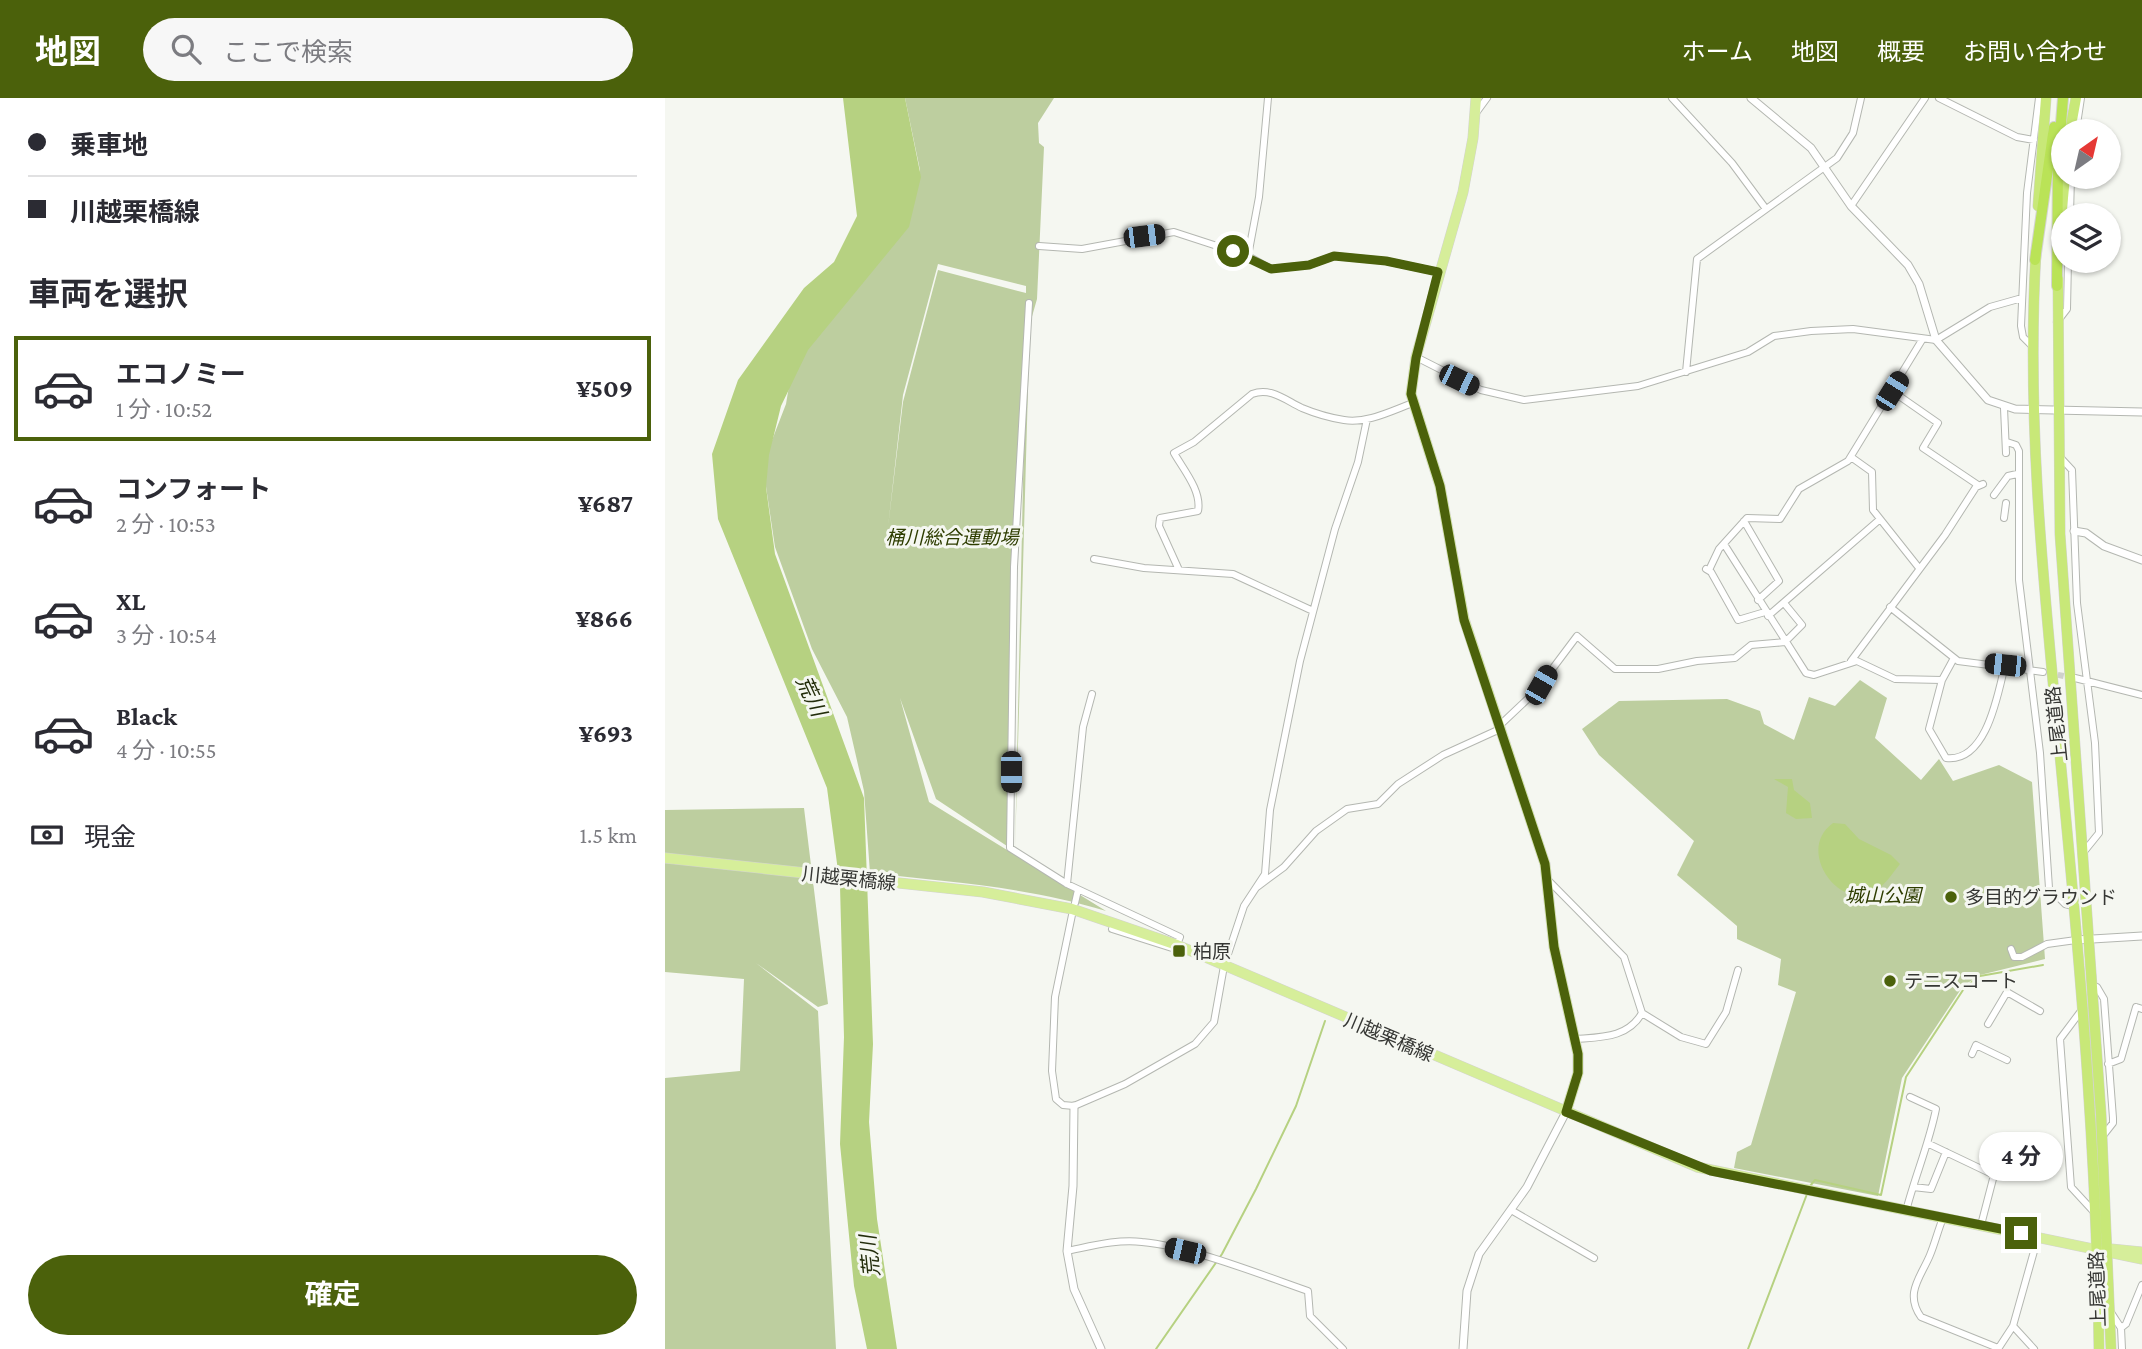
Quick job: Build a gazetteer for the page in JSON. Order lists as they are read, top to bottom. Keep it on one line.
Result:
{"streets":{"highway":["上尾道路"],"main road":["川越栗橋線"]},"crossings":[["上尾道路","川越栗橋線"]],"water":["荒川"],"parks":["桶川総合運動場","城山公園"],"places":{"other":["多目的グラウンド","テニスコート"],"transit":["柏原"]},"north":"top right","page":{"header":"地図","search":"ここで検索","nav":["ホーム","地図","概要","お問い合わせ"],"banner":["乗車地","川越栗橋線"],"heading":"車両を選択","list":[{"name":"エコノミー","note":"1 分 · 10:52","value":"¥509"},{"name":"コンフォート","note":"2 分 · 10:53","value":"¥687"},{"name":"XL","note":"3 分 · 10:54","value":"¥866"},{"name":"Black","note":"4 分 · 10:55","value":"¥693"}],"pay":["現金","1.5 km"],"bubble":"4 分","buttons":"確定"}}
